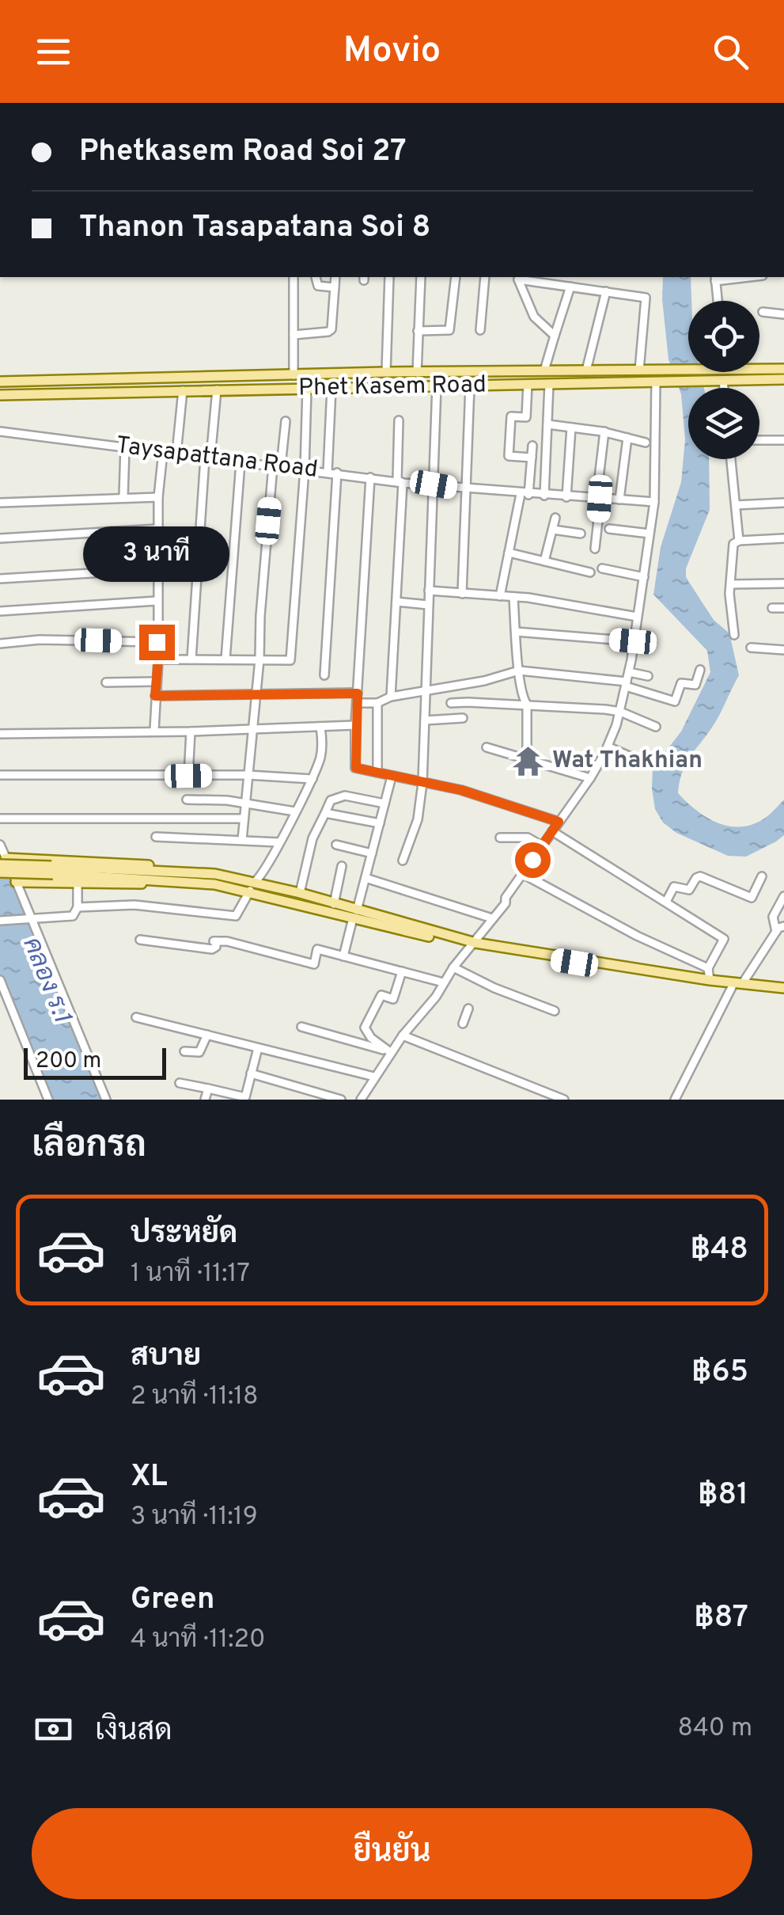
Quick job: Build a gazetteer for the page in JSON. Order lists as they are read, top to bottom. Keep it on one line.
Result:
{"streets":{"main road":["Phet Kasem Road"],"street":["Taysapattana Road"]},"water":["คลอง ร.1"],"places":{"temple":["Wat Thakhian"]},"scale_bar":"200 m","page":{"header":"Movio","banner":["Phetkasem Road Soi 27","Thanon Tasapatana Soi 8"],"bubble":"3 นาที","scale":"200 m","heading":"เลือกรถ","list":[{"name":"ประหยัด","note":"1 นาที · 11:17","value":"฿48"},{"name":"สบาย","note":"2 นาที · 11:18","value":"฿65"},{"name":"XL","note":"3 นาที · 11:19","value":"฿81"},{"name":"Green","note":"4 นาที · 11:20","value":"฿87"}],"pay":["เงินสด","840 m"],"buttons":"ยืนยัน"}}
